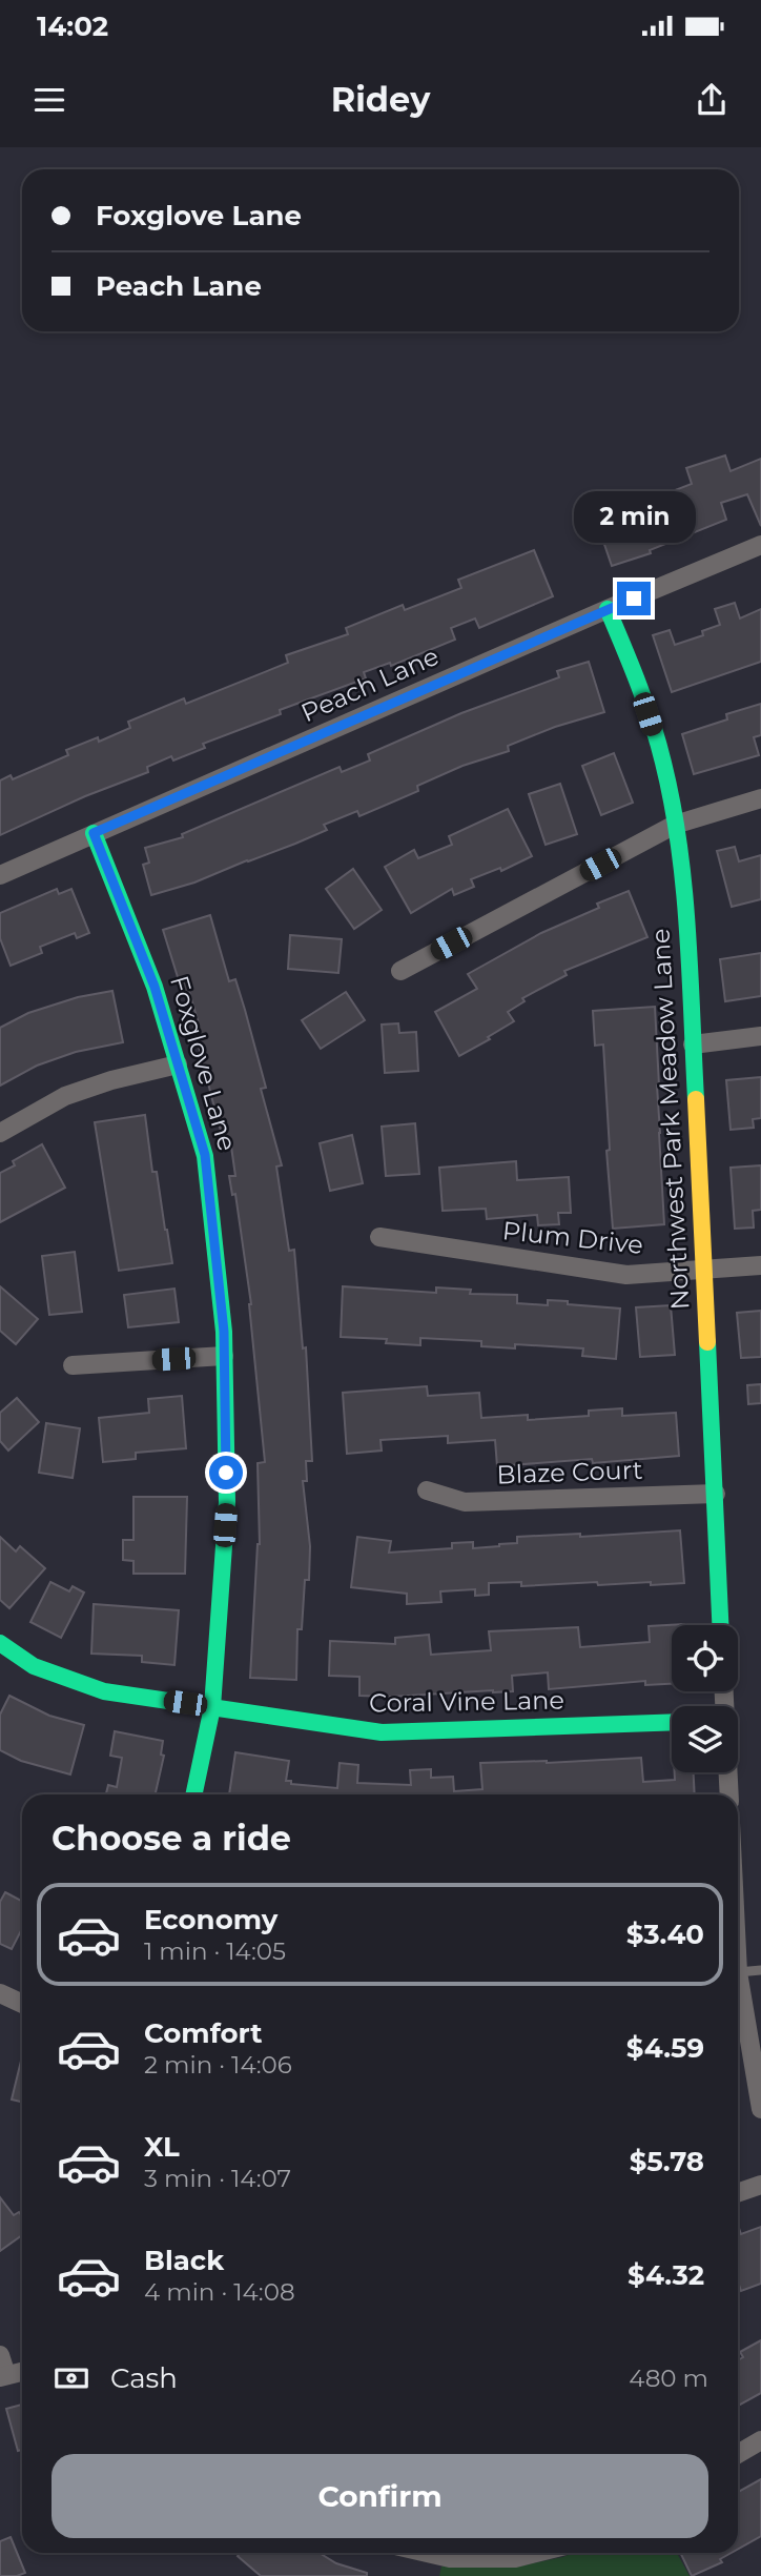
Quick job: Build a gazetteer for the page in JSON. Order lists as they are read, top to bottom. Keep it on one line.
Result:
{"streets":{"street":["Peach Lane","Foxglove Lane","Northwest Park Meadow Lane","Plum Drive","Blaze Court","Coral Vine Lane"]},"crossings":[["Peach Lane","Foxglove Lane"],["Peach Lane","Northwest Park Meadow Lane"],["Foxglove Lane","Coral Vine Lane"],["Northwest Park Meadow Lane","Plum Drive"],["Northwest Park Meadow Lane","Blaze Court"]],"page":{"status":"14:02","header":"Ridey","banner":["Foxglove Lane","Peach Lane"],"bubble":"2 min","heading":"Choose a ride","list":[{"name":"Economy","note":"1 min · 14:05","value":"$3.40"},{"name":"Comfort","note":"2 min · 14:06","value":"$4.59"},{"name":"XL","note":"3 min · 14:07","value":"$5.78"},{"name":"Black","note":"4 min · 14:08","value":"$4.32"}],"pay":["Cash","480 m"],"buttons":"Confirm"}}
